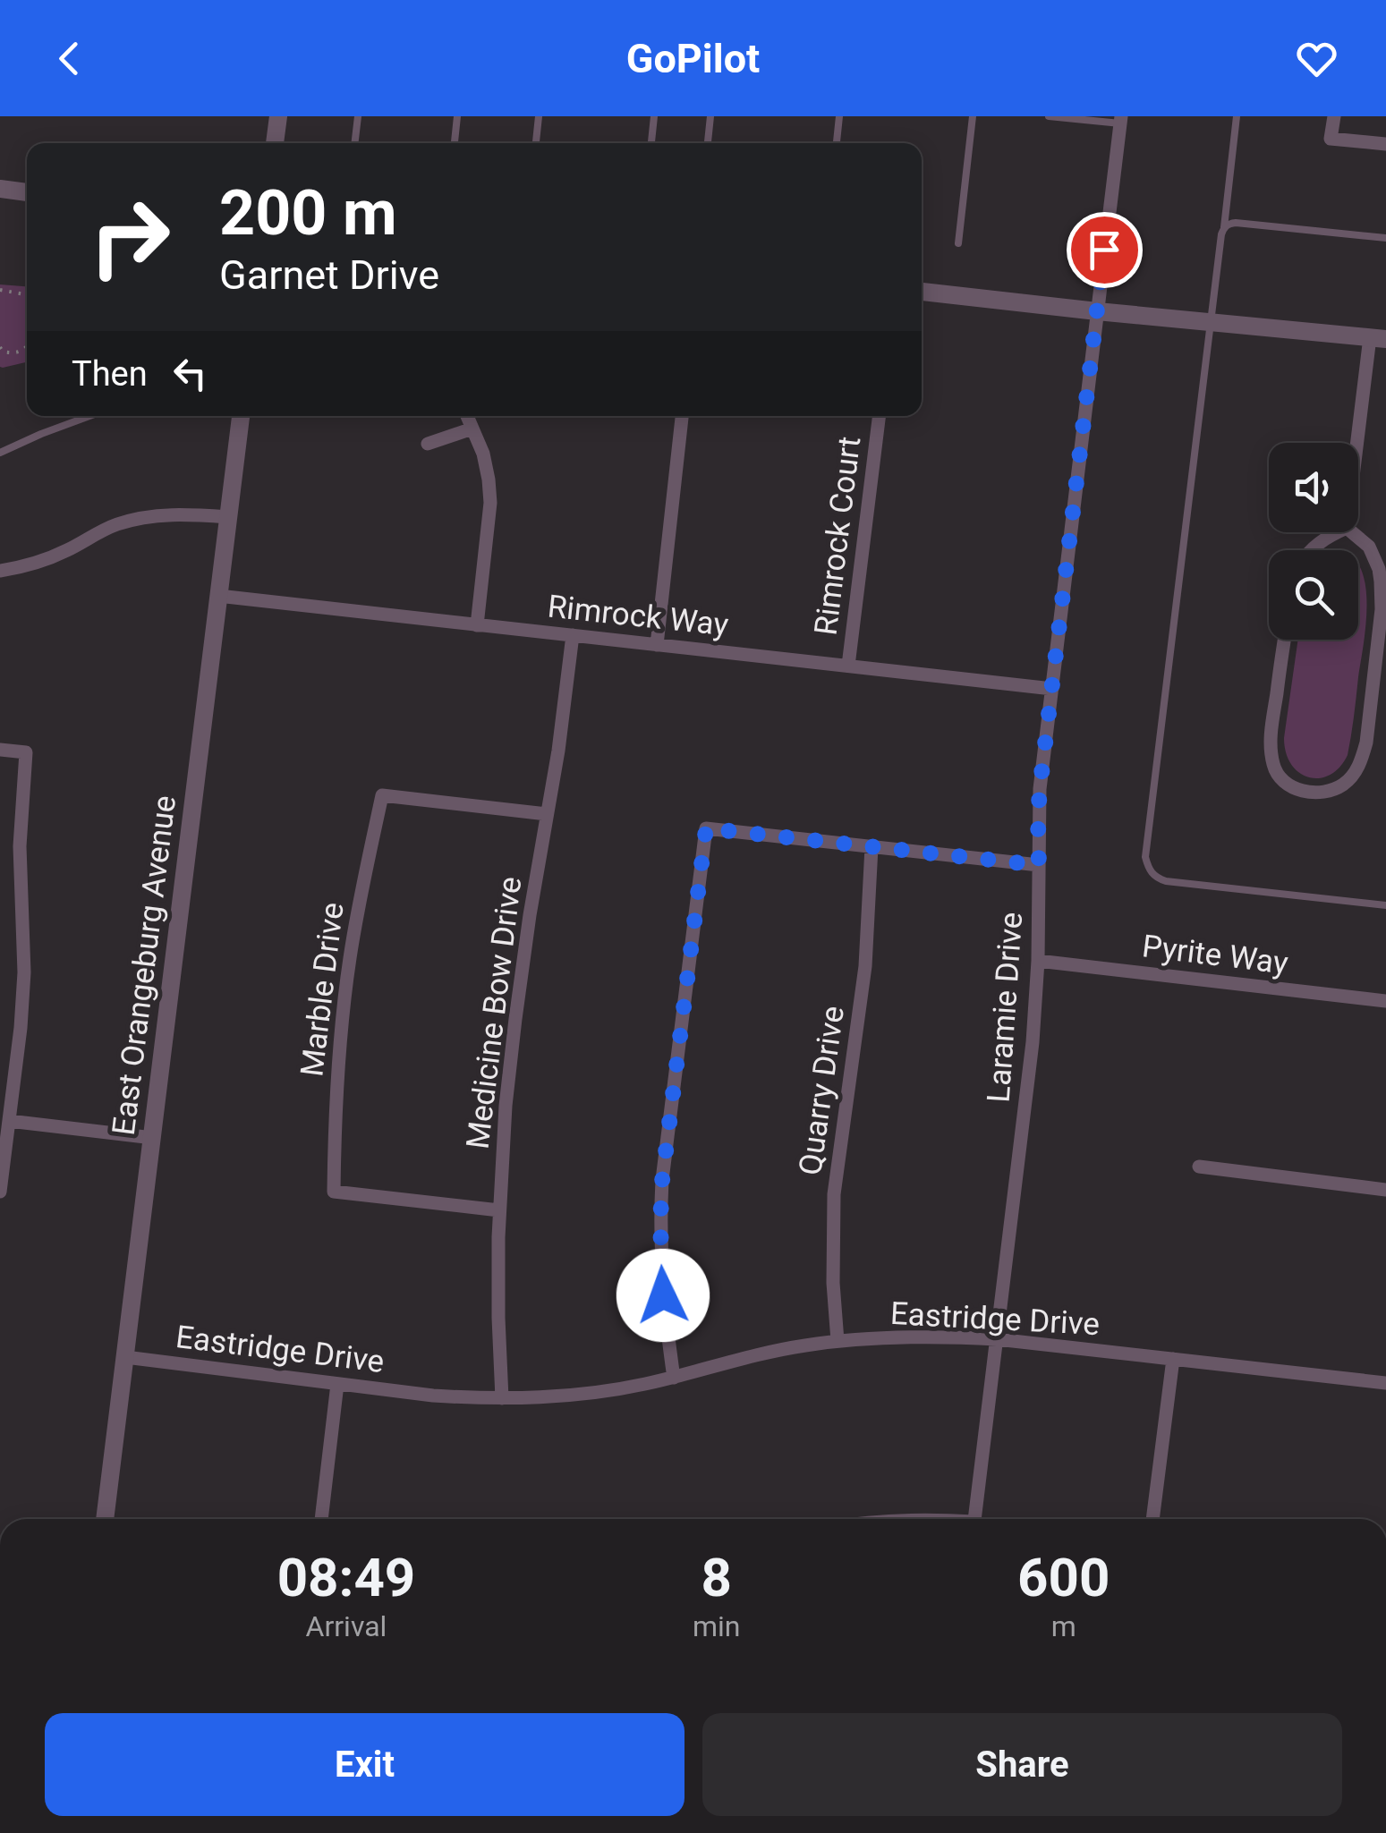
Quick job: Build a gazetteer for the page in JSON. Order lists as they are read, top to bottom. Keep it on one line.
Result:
{"streets":{"street":["Rimrock Court","Rimrock Way","Pyrite Way","East Orangeburg Avenue","Marble Drive","Laramie Drive","Medicine Bow Drive","Quarry Drive","Eastridge Drive"]},"crossings":[["Rimrock Court","Rimrock Way"],["Rimrock Way","East Orangeburg Avenue"],["Rimrock Way","Laramie Drive"],["Rimrock Way","Medicine Bow Drive"],["Pyrite Way","Laramie Drive"],["East Orangeburg Avenue","Eastridge Drive"],["Marble Drive","Medicine Bow Drive"],["Laramie Drive","Eastridge Drive"],["Medicine Bow Drive","Eastridge Drive"],["Quarry Drive","Eastridge Drive"]],"page":{"header":"GoPilot","turn":["200 m","Garnet Drive"],"then":"Then","eta":["08:49","Arrival","8","min","600","m"],"buttons":["Exit","Share"]}}
